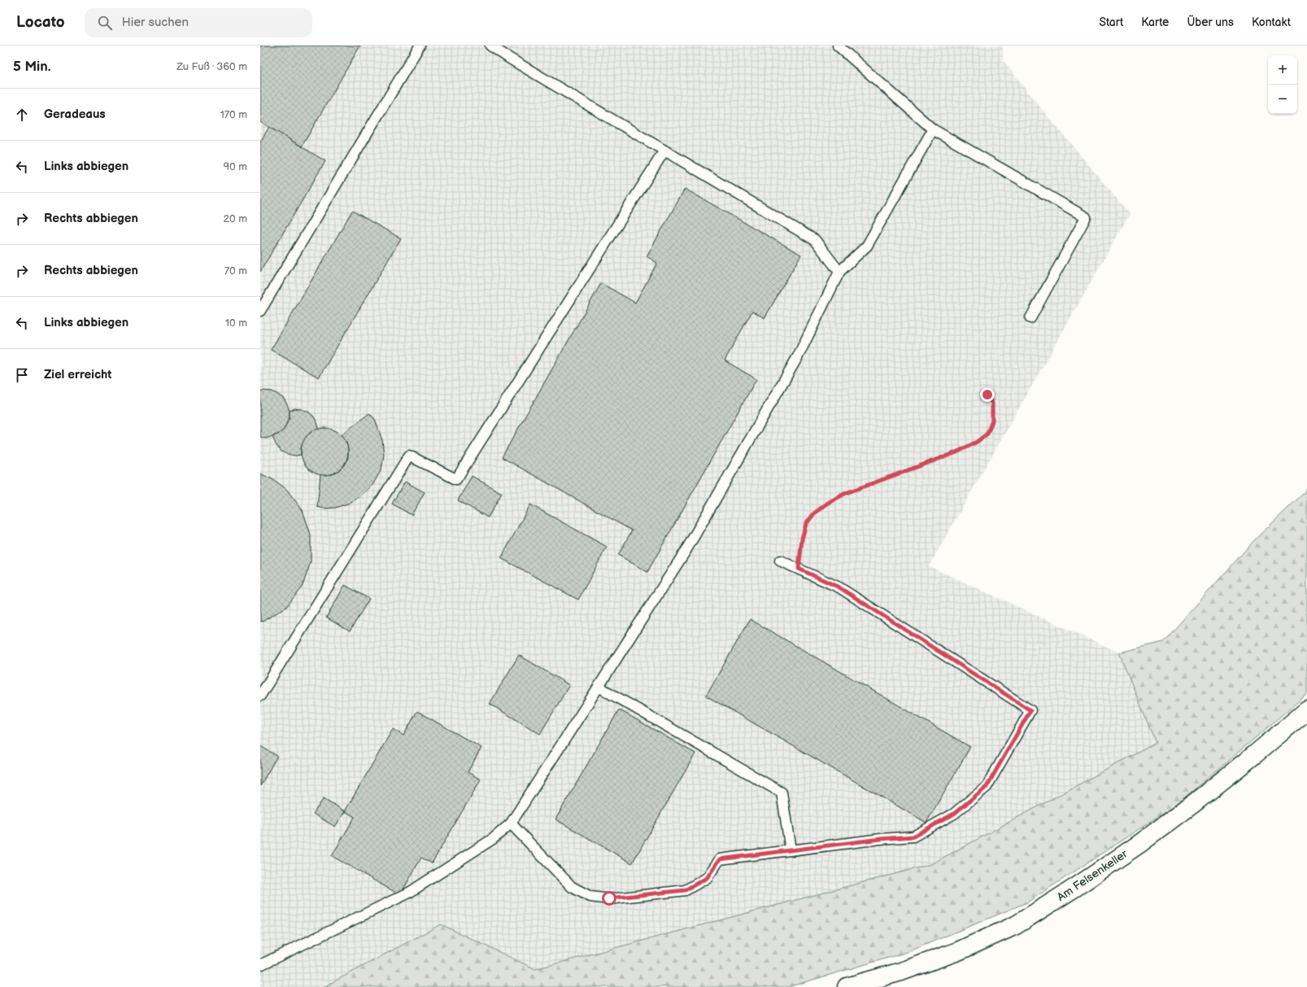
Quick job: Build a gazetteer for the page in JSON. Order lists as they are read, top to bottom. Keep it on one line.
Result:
{"streets":{"street":["Am Felsenkeller"]},"page":{"header":"Locato","search":"Hier suchen","nav":["Start","Karte","Über uns","Kontakt"],"heading":["5 Min.","Zu Fuß · 360 m"],"map_buttons":["+","−"],"list":[["Geradeaus","170 m"],["Links abbiegen","90 m"],["Rechts abbiegen","20 m"],["Rechts abbiegen","70 m"],["Links abbiegen","10 m"],"Ziel erreicht"]}}
